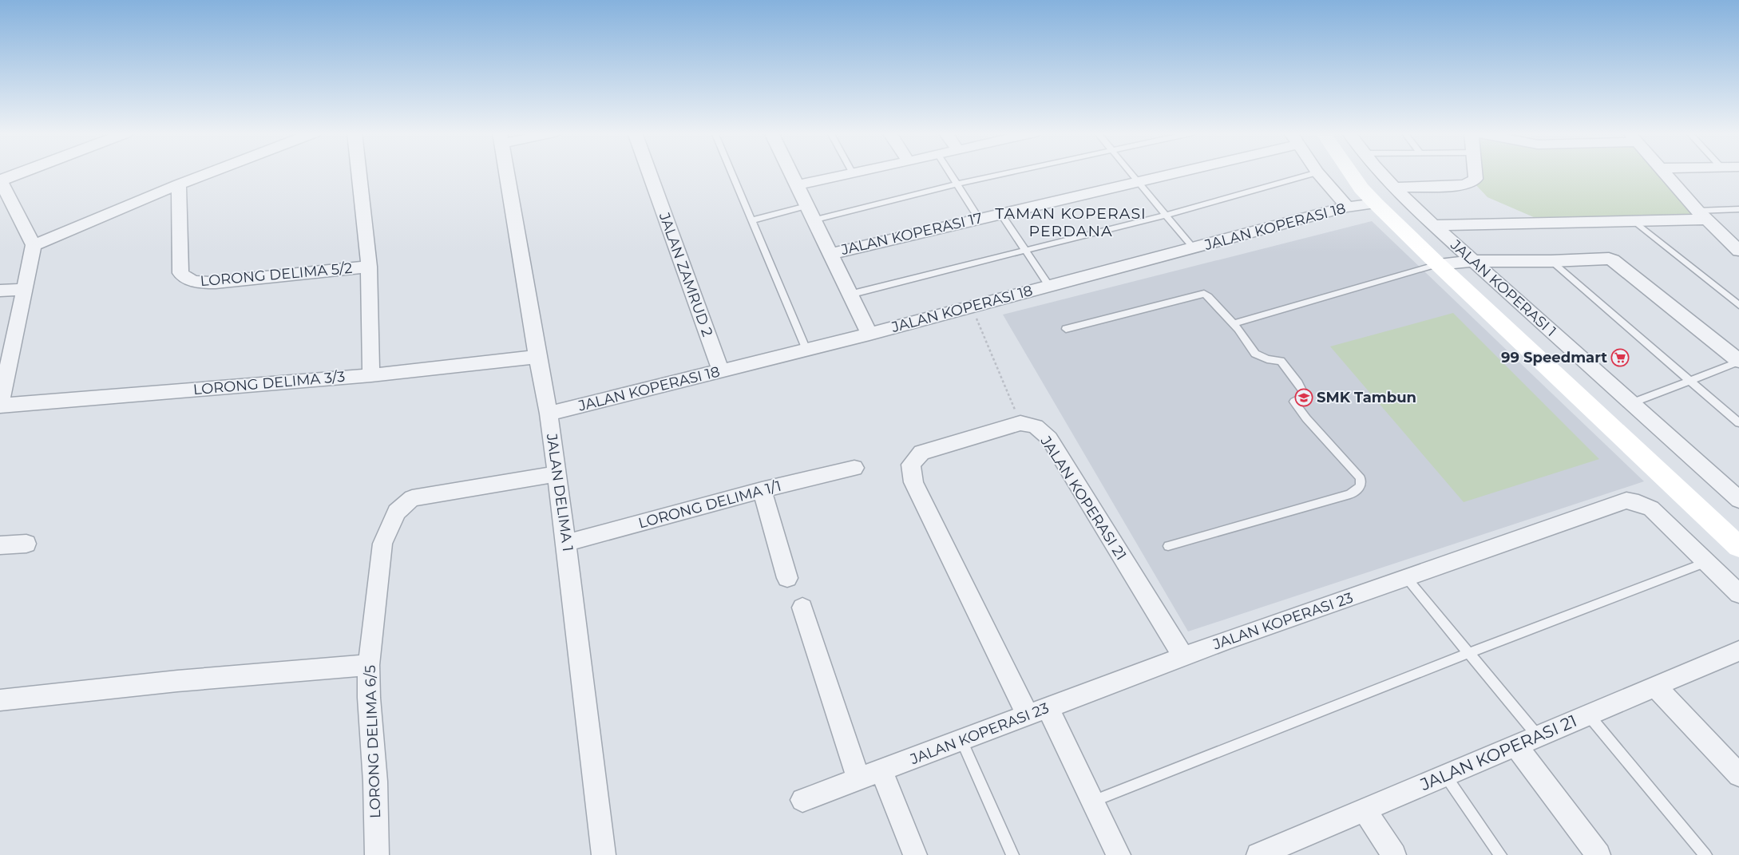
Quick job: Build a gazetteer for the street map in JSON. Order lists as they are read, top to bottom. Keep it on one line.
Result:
{"streets":{"street":["JALAN KOPERASI 18","JALAN KOPERASI 17","LORONG DELIMA 5/2","JALAN ZAMRUD 2","JALAN KOPERASI 1","LORONG DELIMA 3/3","JALAN DELIMA 1","JALAN KOPERASI 21","LORONG DELIMA 1/1","JALAN KOPERASI 23","LORONG DELIMA 6/5"]},"crossings":[["JALAN KOPERASI 18","JALAN ZAMRUD 2"],["JALAN KOPERASI 18","JALAN DELIMA 1"],["LORONG DELIMA 3/3","JALAN DELIMA 1"],["JALAN DELIMA 1","LORONG DELIMA 1/1"],["JALAN DELIMA 1","LORONG DELIMA 6/5"],["JALAN KOPERASI 21","JALAN KOPERASI 23"]],"districts":["TAMAN KOPERASI PERDANA"],"places":{"supermarket":["99 Speedmart"],"school or university":["SMK Tambun"]}}
